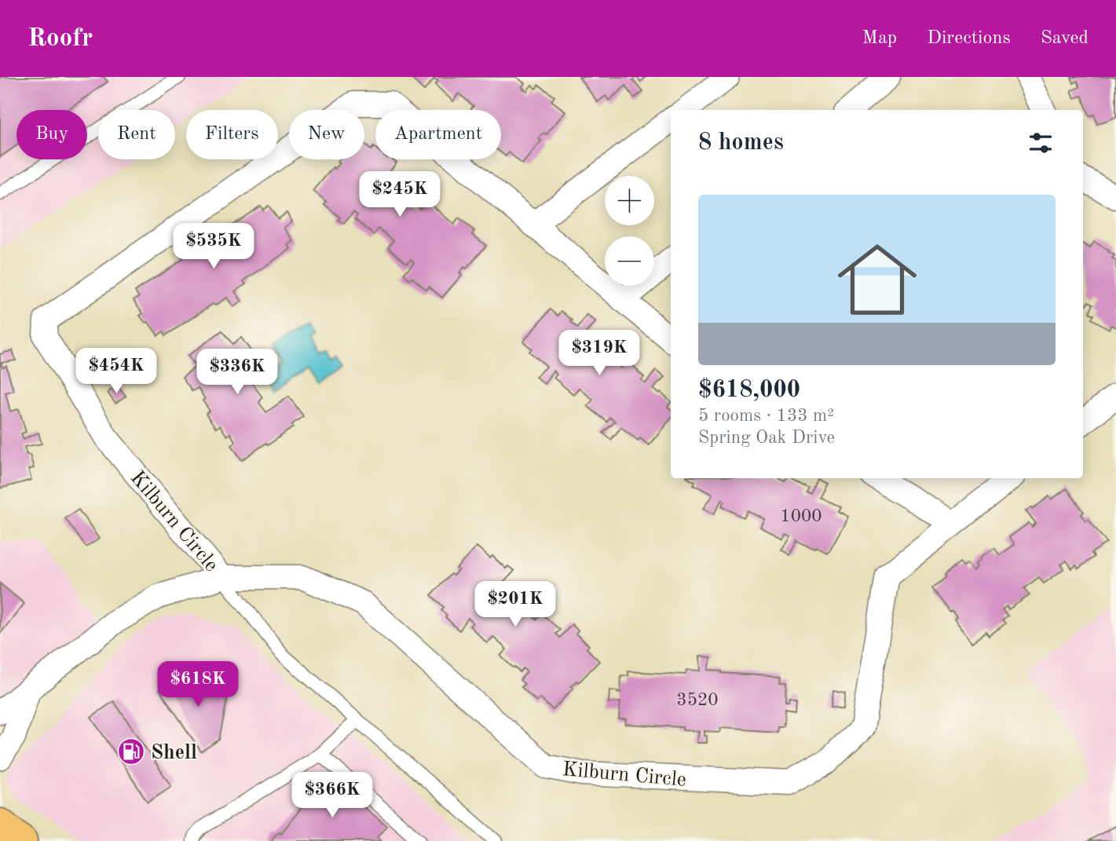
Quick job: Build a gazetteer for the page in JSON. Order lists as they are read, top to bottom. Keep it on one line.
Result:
{"streets":{"street":["Kilburn Circle"]},"places":{"fuel station":["Shell"]},"house_numbers":["1000","3520"],"page":{"header":"Roofr","nav":["Map","Directions","Saved"],"chip":["Buy","Rent","Filters","New","Apartment"],"heading":"8 homes","price":["$245K","$535K","$319K","$454K","$336K","$201K","$618K","$366K"],"map_buttons":["+","−"],"list":[{"name":"$618,000","note":"5 rooms · 133 m² · Spring Oak Drive"}]}}
